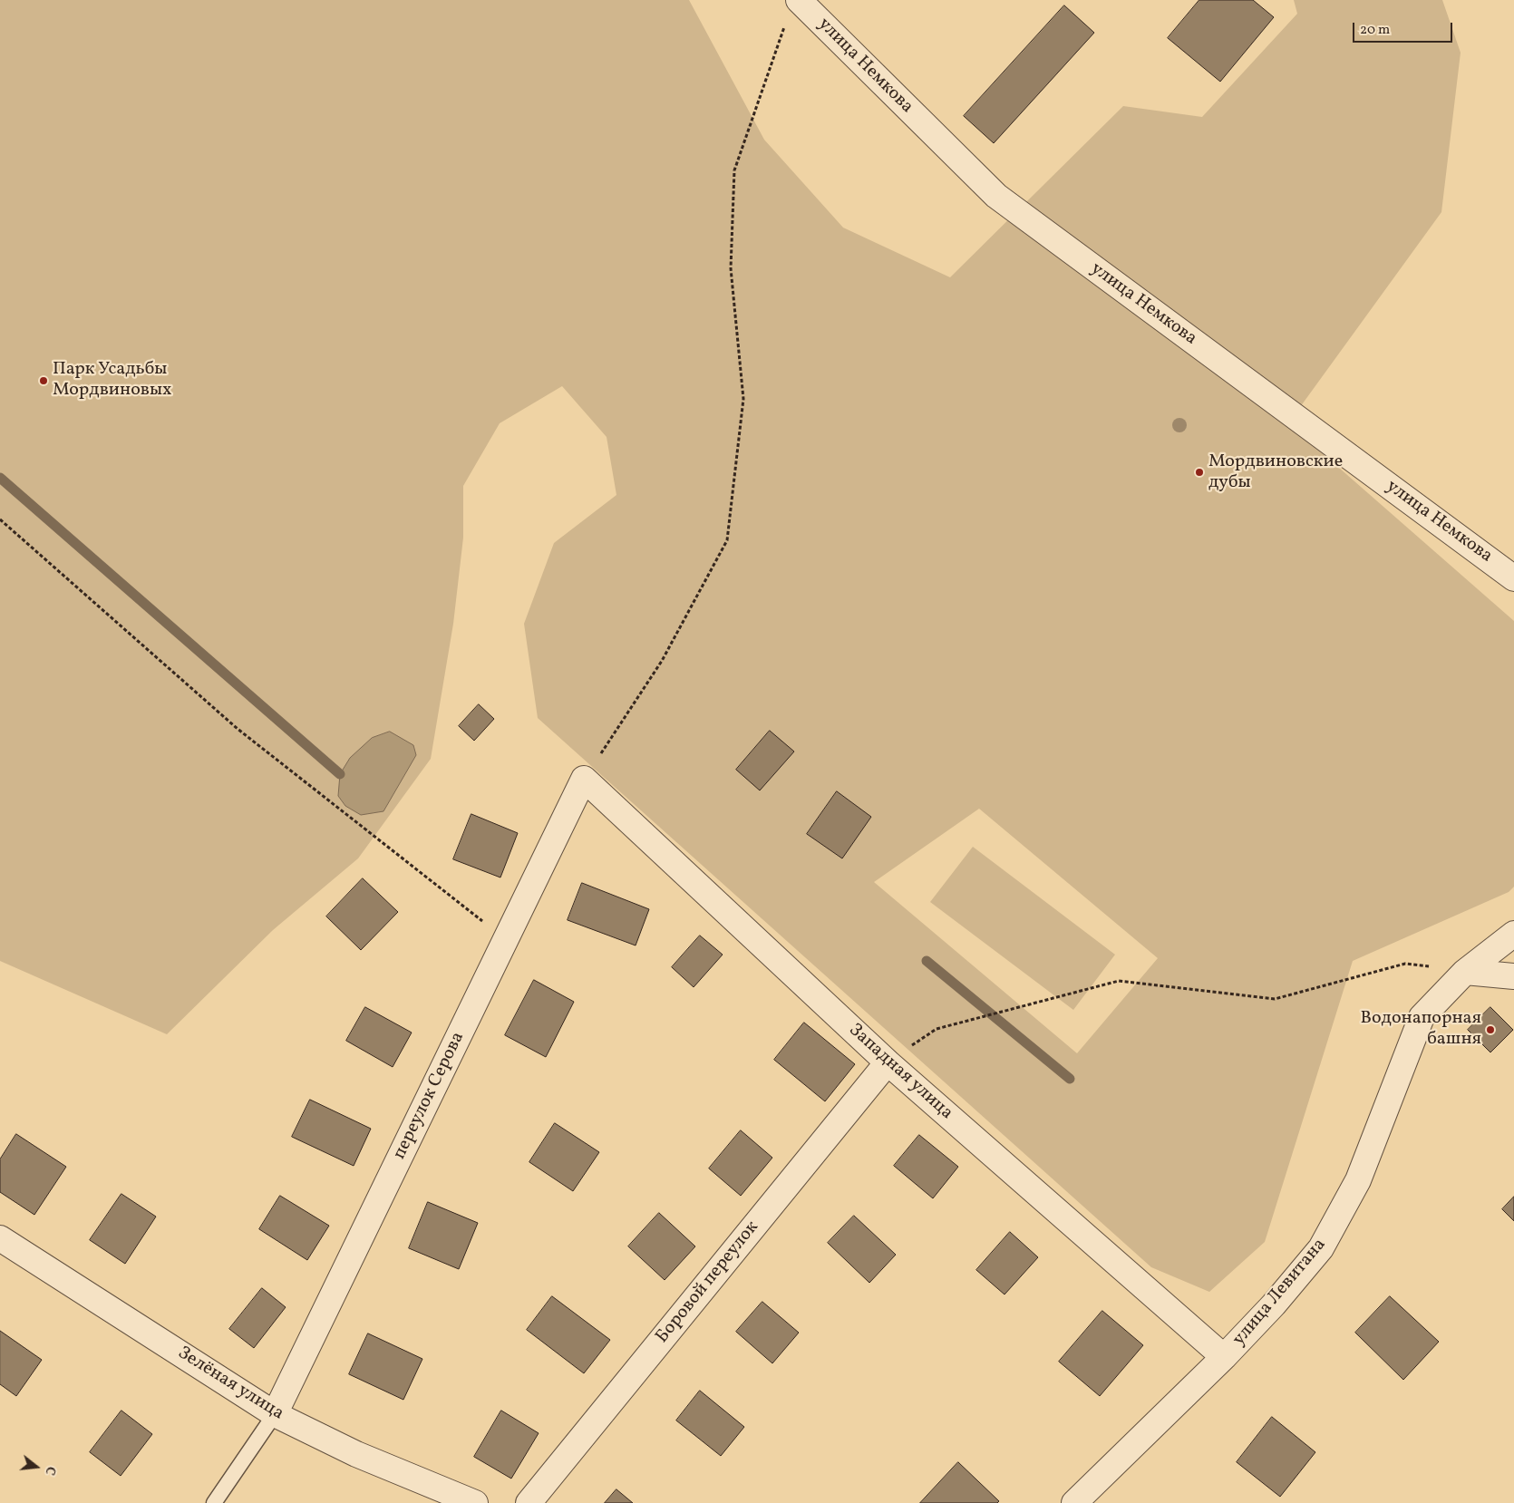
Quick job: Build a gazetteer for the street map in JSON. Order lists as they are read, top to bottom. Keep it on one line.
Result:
{"streets":{"street":["улица Немкова","Западная улица","переулок Серова","Боровой переулок","улица Левитана","Зелёная улица"]},"crossings":[["Западная улица","переулок Серова"],["Западная улица","Боровой переулок"],["Западная улица","улица Левитана"],["переулок Серова","Зелёная улица"]],"places":["Парк Усадьбы Мордвиновых","Мордвиновские дубы","Водонапорная башня"],"scale_bar":"20 m","north":"right"}
